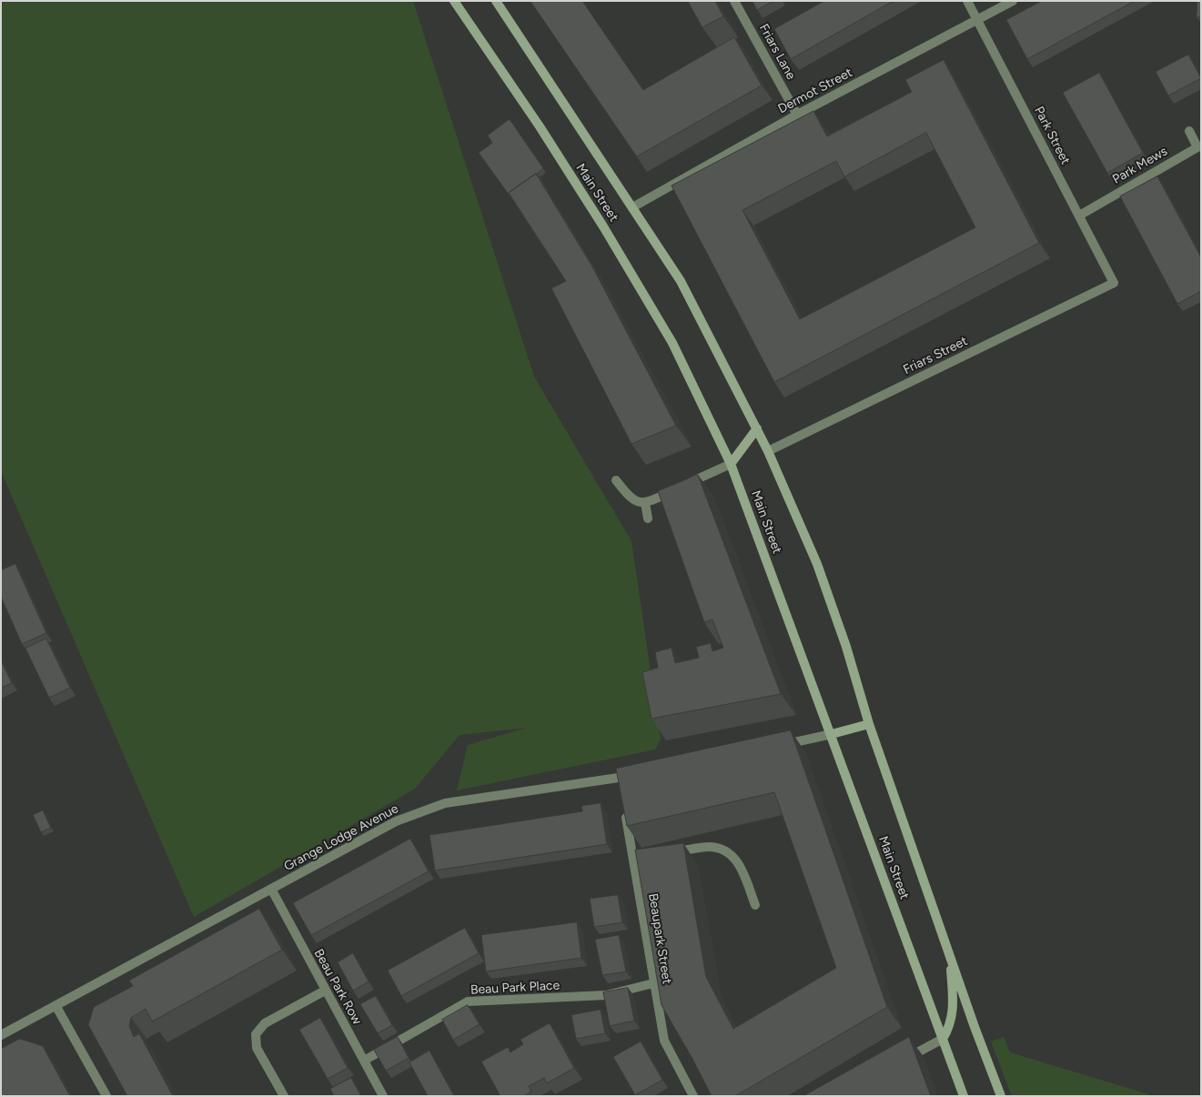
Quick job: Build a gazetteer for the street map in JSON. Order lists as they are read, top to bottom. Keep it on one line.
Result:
{"streets":{"street":["Friars Lane","Dermot Street","Park Street","Park Mews","Main Street","Friars Street","Grange Lodge Avenue","Beaupark Street","Beau Park Row","Beau Park Place"]},"crossings":[["Friars Lane","Dermot Street"],["Dermot Street","Park Street"],["Dermot Street","Main Street"],["Park Street","Park Mews"],["Park Street","Friars Street"],["Main Street","Friars Street"],["Grange Lodge Avenue","Beau Park Row"],["Beaupark Street","Beau Park Place"],["Beau Park Row","Beau Park Place"]]}
